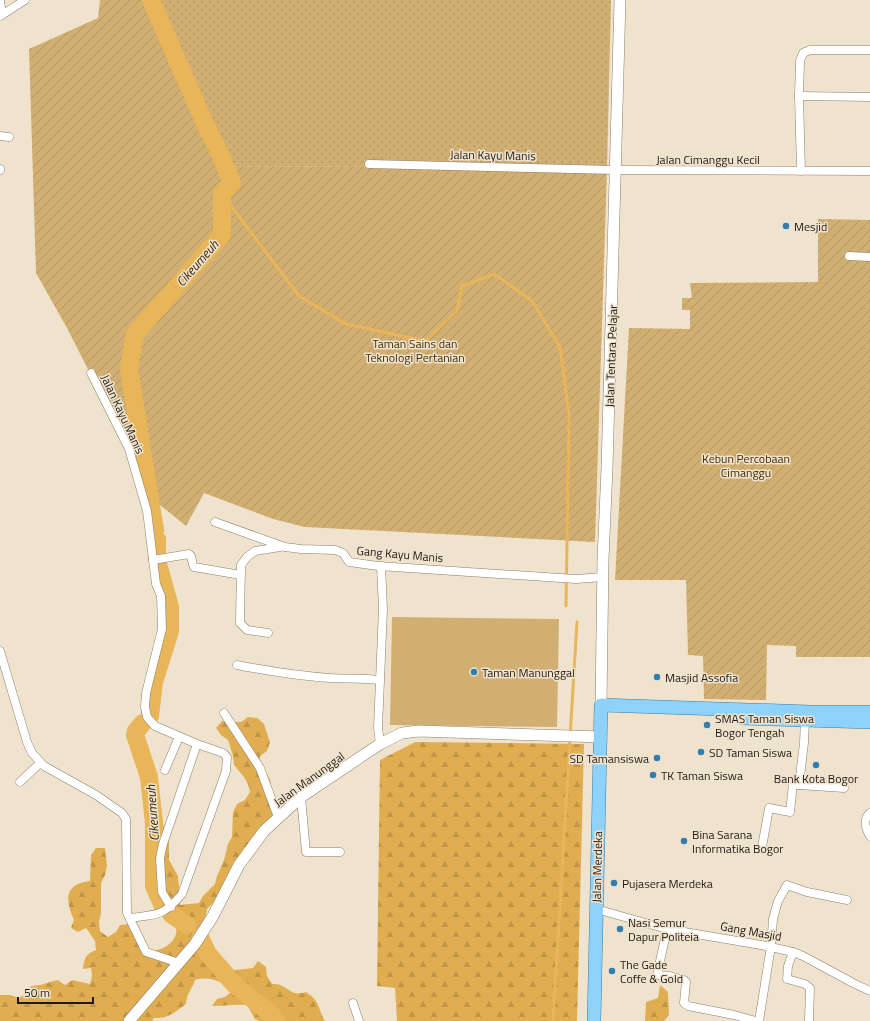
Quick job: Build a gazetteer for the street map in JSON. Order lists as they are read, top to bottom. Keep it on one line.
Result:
{"streets":{"main road":["Jalan Tentara Pelajar","Jalan Manunggal","Jalan Merdeka"],"street":["Jalan Kayu Manis","Jalan Cimanggu Kecil","Gang Kayu Manis","Gang Masjid"]},"crossings":[["Jalan Kayu Manis","Jalan Cimanggu Kecil"],["Jalan Kayu Manis","Jalan Tentara Pelajar"],["Jalan Cimanggu Kecil","Jalan Tentara Pelajar"],["Jalan Tentara Pelajar","Gang Kayu Manis"],["Jalan Tentara Pelajar","Jalan Merdeka"],["Jalan Manunggal","Jalan Merdeka"],["Jalan Merdeka","Gang Masjid"]],"water":["Cikeumeuh"],"parks":["Taman Sains dan Teknologi Pertanian","Kebun Percobaan Cimanggu"],"places":["Mesjid","Taman Manunggal","Masjid Assofia","SMAS Taman Siswa Bogor Tengah","SD Taman Siswa","SD Tamansiswa","Bank Kota Bogor","TK Taman Siswa","Bina Sarana Informatika Bogor","Pujasera Merdeka","Nasi Semur Dapur Politeia","The Gade Coffe & Gold"],"scale_bar":"50 m"}
